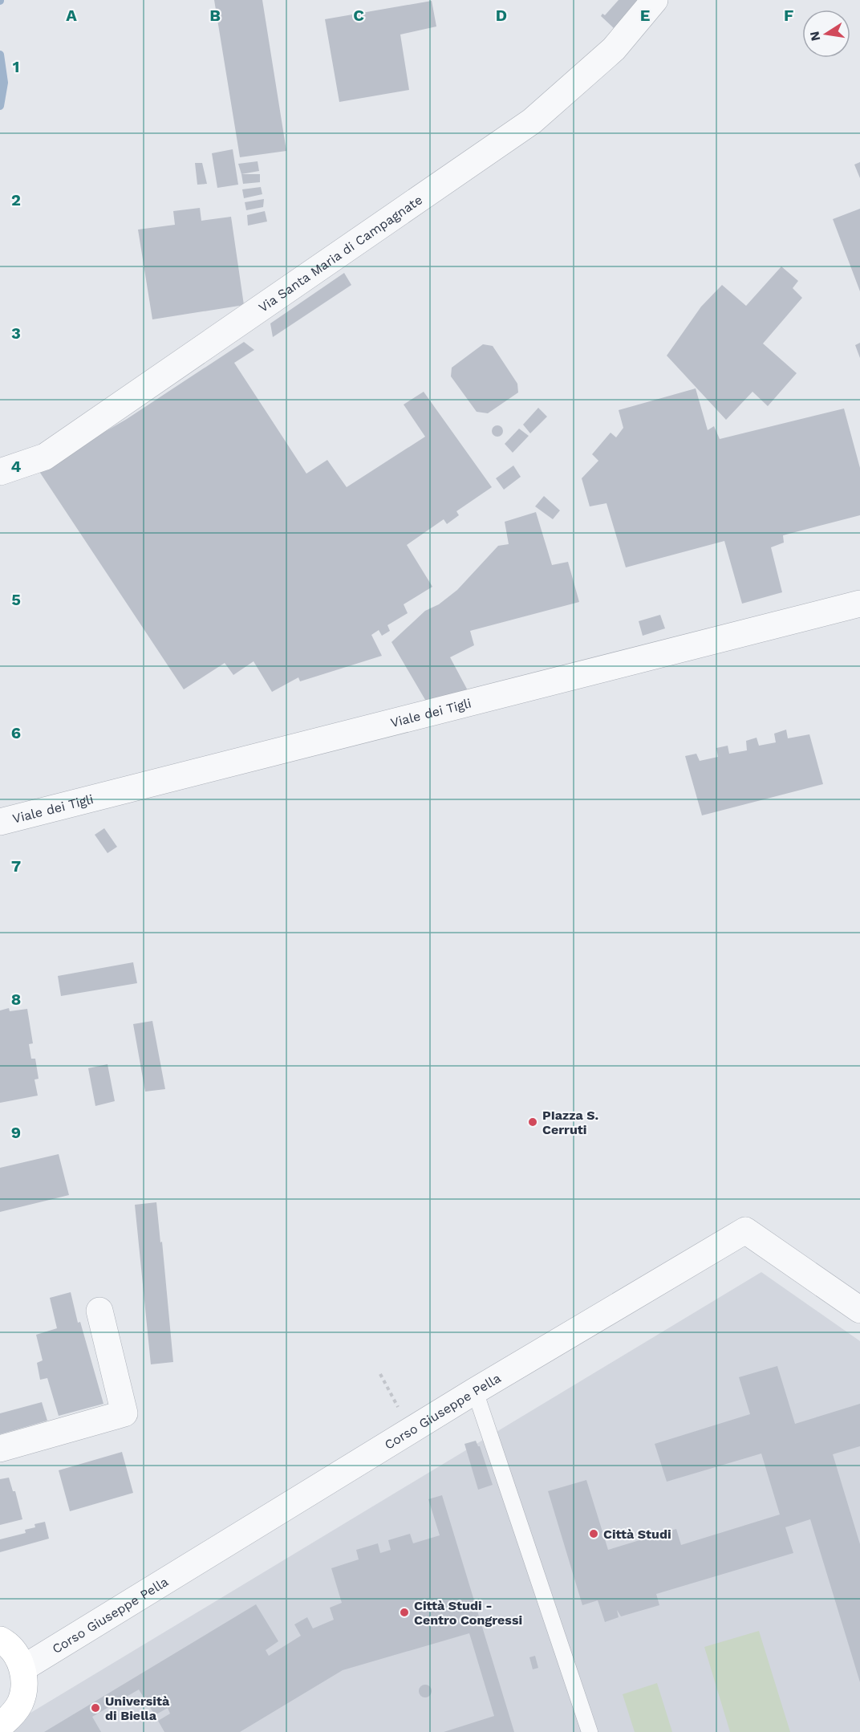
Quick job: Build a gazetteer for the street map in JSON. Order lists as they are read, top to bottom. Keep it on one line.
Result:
{"streets":{"street":["Via Santa Maria di Campagnate","Viale dei Tigli","Corso Giuseppe Pella"]},"places":["PIazza S. Cerruti","Città Studi","Città Studi - Centro Congressi","Università di Biella"],"north":"left","grid":{"columns":["A","B","C","D","E","F"],"rows":["1","2","3","4","5","6","7","8","9"]}}
